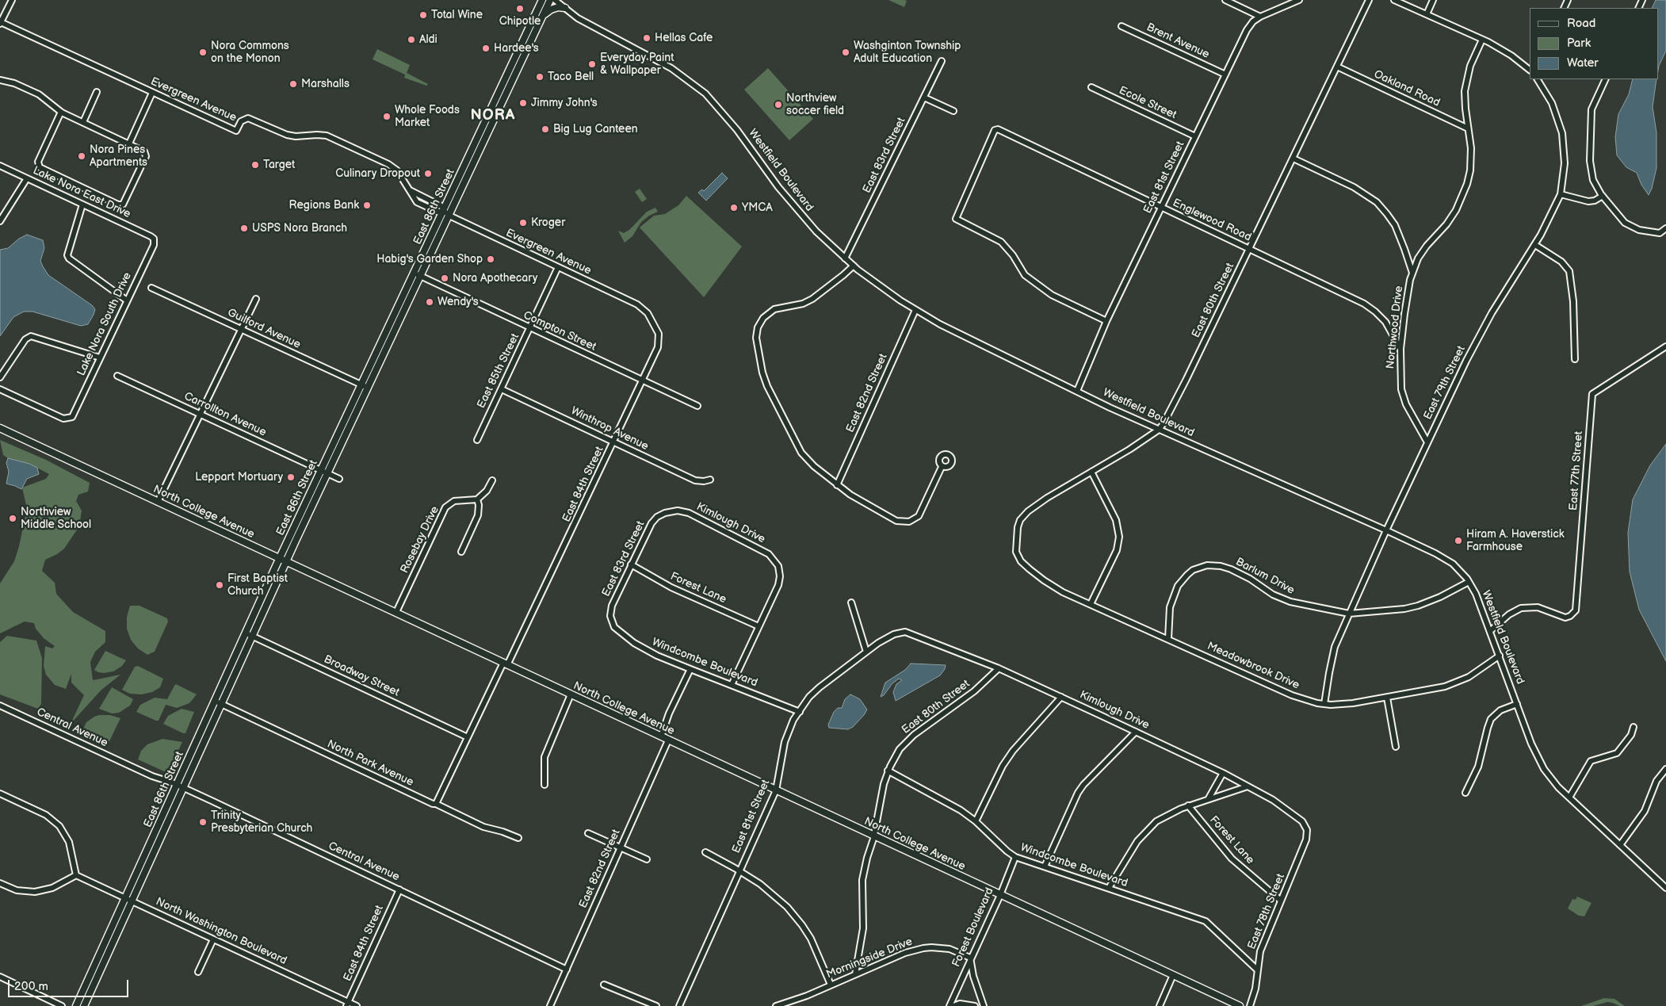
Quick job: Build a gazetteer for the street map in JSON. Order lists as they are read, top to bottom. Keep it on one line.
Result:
{"streets":{"main road":["East 86th Street","North College Avenue"],"street":["Brent Avenue","Oakland Road","Evergreen Avenue","Ecole Street","East 83rd Street","Westfield Boulevard","East 81st Street","Lake Nora East Drive","Englewood Road","East 80th Street","Lake Nora South Drive","Northwood Drive","Guilford Avenue","Compton Street","East 85th Street","East 79th Street","East 82nd Street","Carrollton Avenue","Winthrop Avenue","East 77th Street","East 84th Street","Kimlough Drive","Rosebay Drive","Barlum Drive","Forest Lane","Windcombe Boulevard","Meadowbrook Drive","Broadway Street","Central Avenue","North Park Avenue","East 78th Street","Forest Boulevard","North Washington Boulevard","Morningside Drive"]},"crossings":[["Brent Avenue","East 81st Street"],["Oakland Road","East 80th Street"],["Oakland Road","Northwood Drive"],["Evergreen Avenue","East 86th Street"],["Evergreen Avenue","East 85th Street"],["Evergreen Avenue","East 84th Street"],["Ecole Street","East 81st Street"],["East 83rd Street","Westfield Boulevard"],["East 83rd Street","Kimlough Drive"],["East 83rd Street","Forest Lane"],["East 83rd Street","Windcombe Boulevard"],["Westfield Boulevard","East 81st Street"],["Westfield Boulevard","East 80th Street"],["Westfield Boulevard","East 79th Street"],["Westfield Boulevard","East 82nd Street"],["Westfield Boulevard","East 77th Street"],["Westfield Boulevard","Barlum Drive"],["Westfield Boulevard","Meadowbrook Drive"],["East 81st Street","Englewood Road"],["East 81st Street","North College Avenue"],["East 81st Street","Kimlough Drive"],["East 81st Street","Windcombe Boulevard"],["Lake Nora East Drive","Lake Nora South Drive"],["East 86th Street","Guilford Avenue"],["East 86th Street","Compton Street"],["East 86th Street","Carrollton Avenue"],["East 86th Street","North College Avenue"],["East 86th Street","Broadway Street"],["East 86th Street","Central Avenue"],["East 86th Street","North Park Avenue"],["East 86th Street","North Washington Boulevard"],["Englewood Road","East 80th Street"],["Englewood Road","Northwood Drive"],["East 80th Street","North College Avenue"],["East 80th Street","Kimlough Drive"],["East 80th Street","Windcombe Boulevard"],["East 80th Street","Meadowbrook Drive"],["East 80th Street","Morningside Drive"],["Northwood Drive","East 79th Street"],["Compton Street","East 85th Street"],["Compton Street","East 84th Street"],["East 85th Street","Winthrop Avenue"],["East 79th Street","Barlum Drive"],["East 79th Street","Meadowbrook Drive"],["East 82nd Street","North College Avenue"],["East 82nd Street","Central Avenue"],["Winthrop Avenue","East 84th Street"],["East 84th Street","North College Avenue"],["East 84th Street","Broadway Street"],["East 84th Street","Central Avenue"],["East 84th Street","North Park Avenue"],["East 84th Street","North Washington Boulevard"],["North College Avenue","Rosebay Drive"],["North College Avenue","Forest Boulevard"],["Kimlough Drive","Forest Lane"],["Kimlough Drive","East 78th Street"],["Barlum Drive","Meadowbrook Drive"],["Forest Lane","East 78th Street"],["Windcombe Boulevard","East 78th Street"],["Windcombe Boulevard","Forest Boulevard"],["Forest Boulevard","Morningside Drive"]],"districts":["NORA"],"places":["Chipotle","Total Wine","Hellas Cafe","Aldi","Hardee's","Nora Commons on the Monon","Washginton Township Adult Education","Everyday Paint & Wallpaper","Taco Bell","Marshalls","Jimmy John's","Northview soccer field","Whole Foods Market","Big Lug Canteen","Nora Pines Apartments","Target","Culinary Dropout","Regions Bank","YMCA","Kroger","USPS Nora Branch","Habig's Garden Shop","Nora Apothecary","Wendy's","Leppart Mortuary","Northview Middle School","Hiram A. Haverstick Farmhouse","First Baptist Church","Trinity Presbyterian Church"],"legend":["Road","Park","Water"],"scale_bar":"200 m"}
